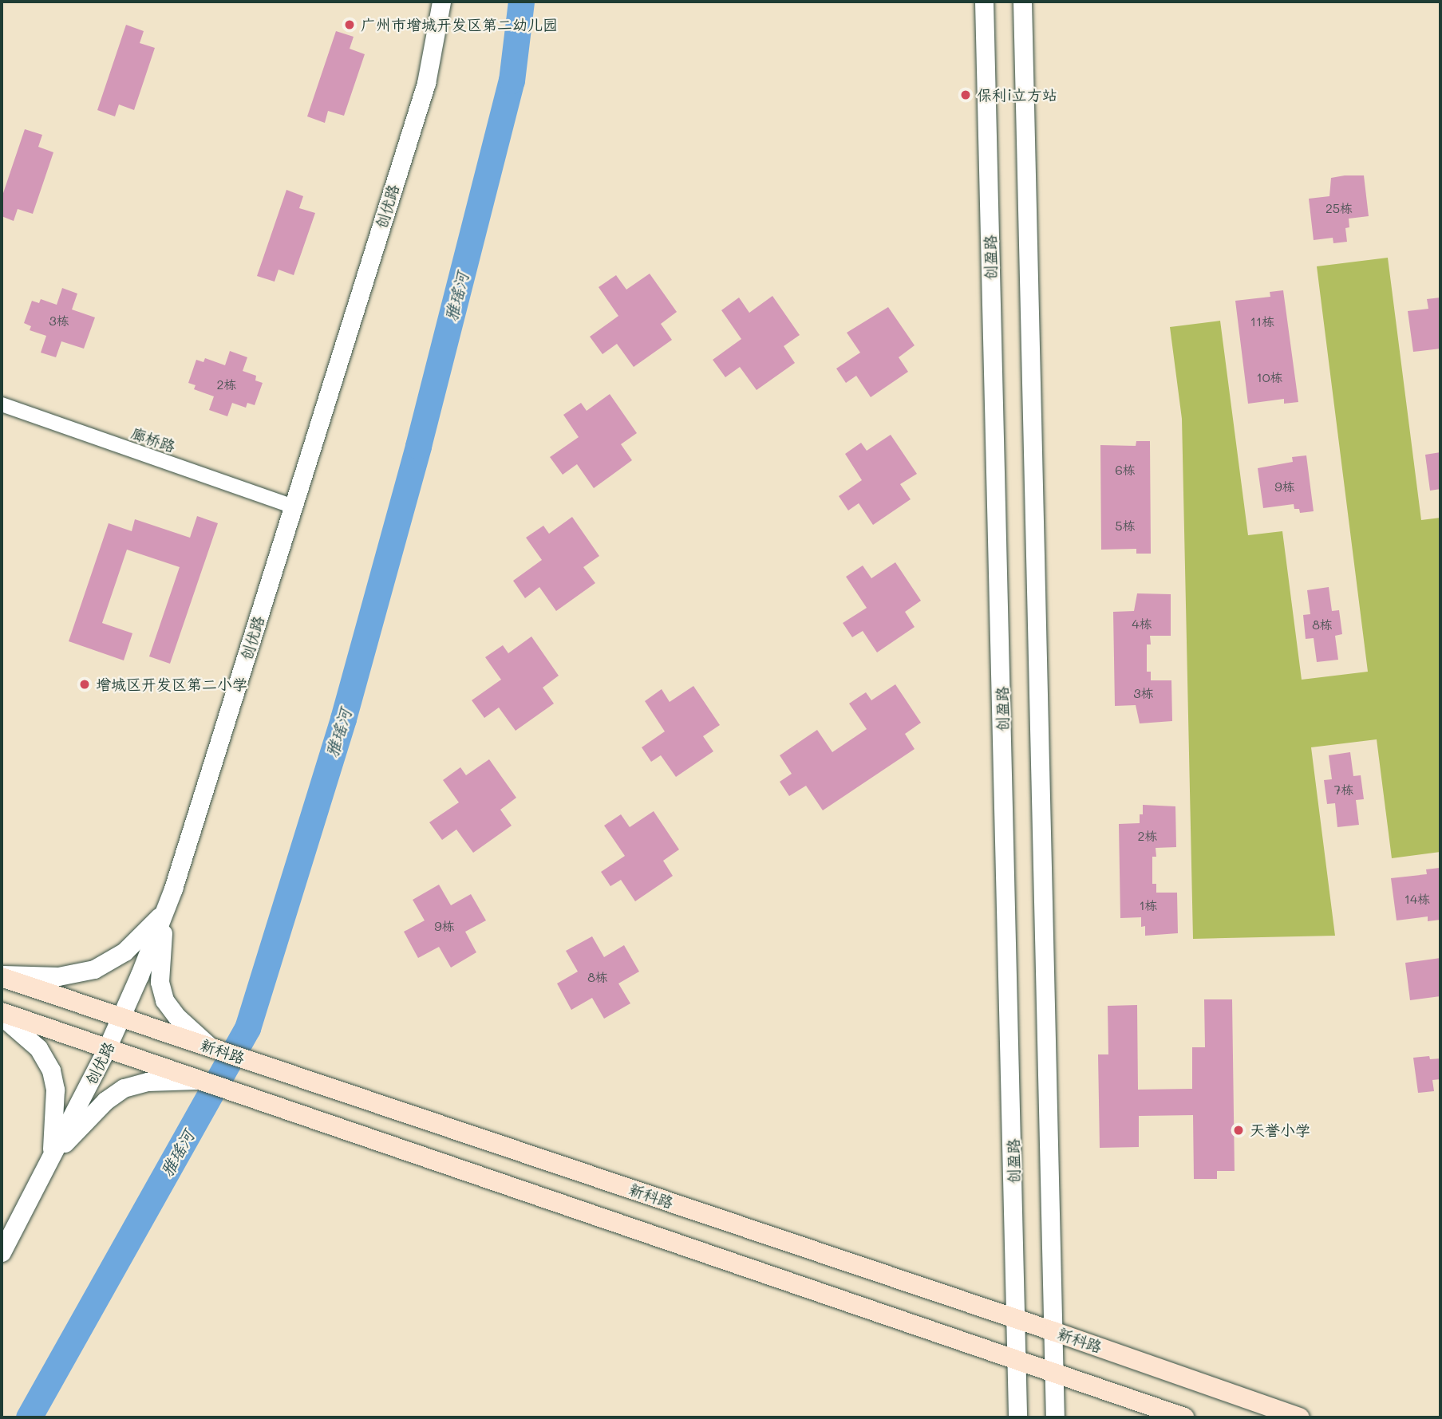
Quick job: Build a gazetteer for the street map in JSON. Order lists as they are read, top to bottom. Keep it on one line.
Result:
{"streets":{"main road":["新科路"],"street":["创优路","创盈路","廊桥路"]},"crossings":[["创优路","廊桥路"],["创优路","新科路"],["创盈路","新科路"]],"water":["雅瑶河"],"places":["广州市增城开发区第二幼儿园","保利i立方站","增城区开发区第二小学","天誉小学"],"house_numbers":["25栋","3栋","11栋","10栋","2栋","6栋","9栋","5栋","4栋","8栋","3栋","7栋","2栋","14栋","1栋","9栋","8栋"]}
